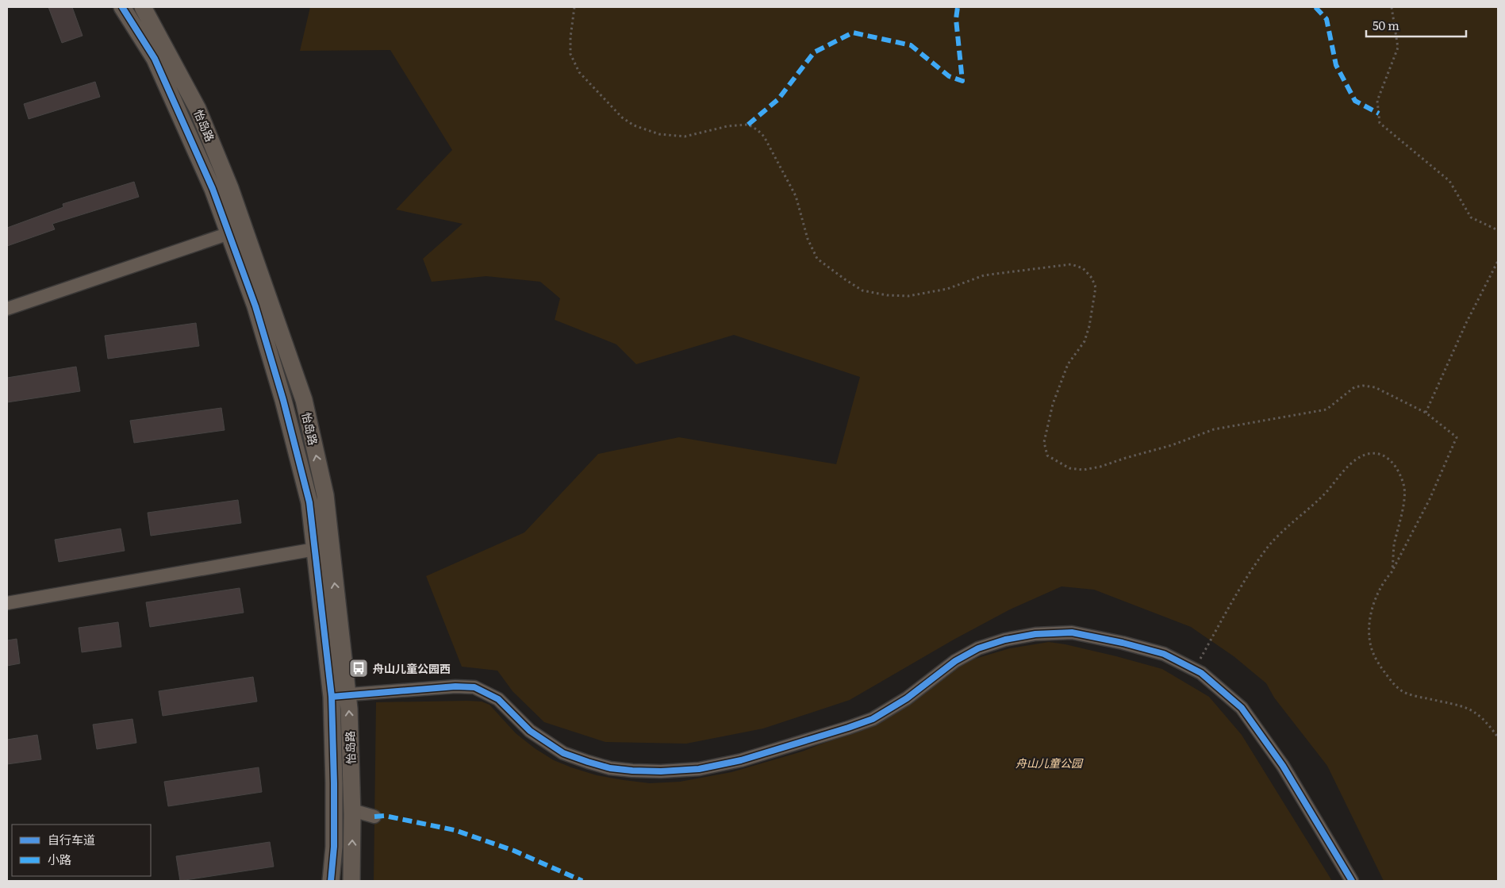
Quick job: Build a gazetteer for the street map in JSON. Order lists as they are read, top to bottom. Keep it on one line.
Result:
{"streets":{"street":["怡岛路"]},"parks":["舟山儿童公园"],"places":{"bus stop":["舟山儿童公园西"]},"legend":["自行车道","小路"],"scale_bar":"50 m"}
